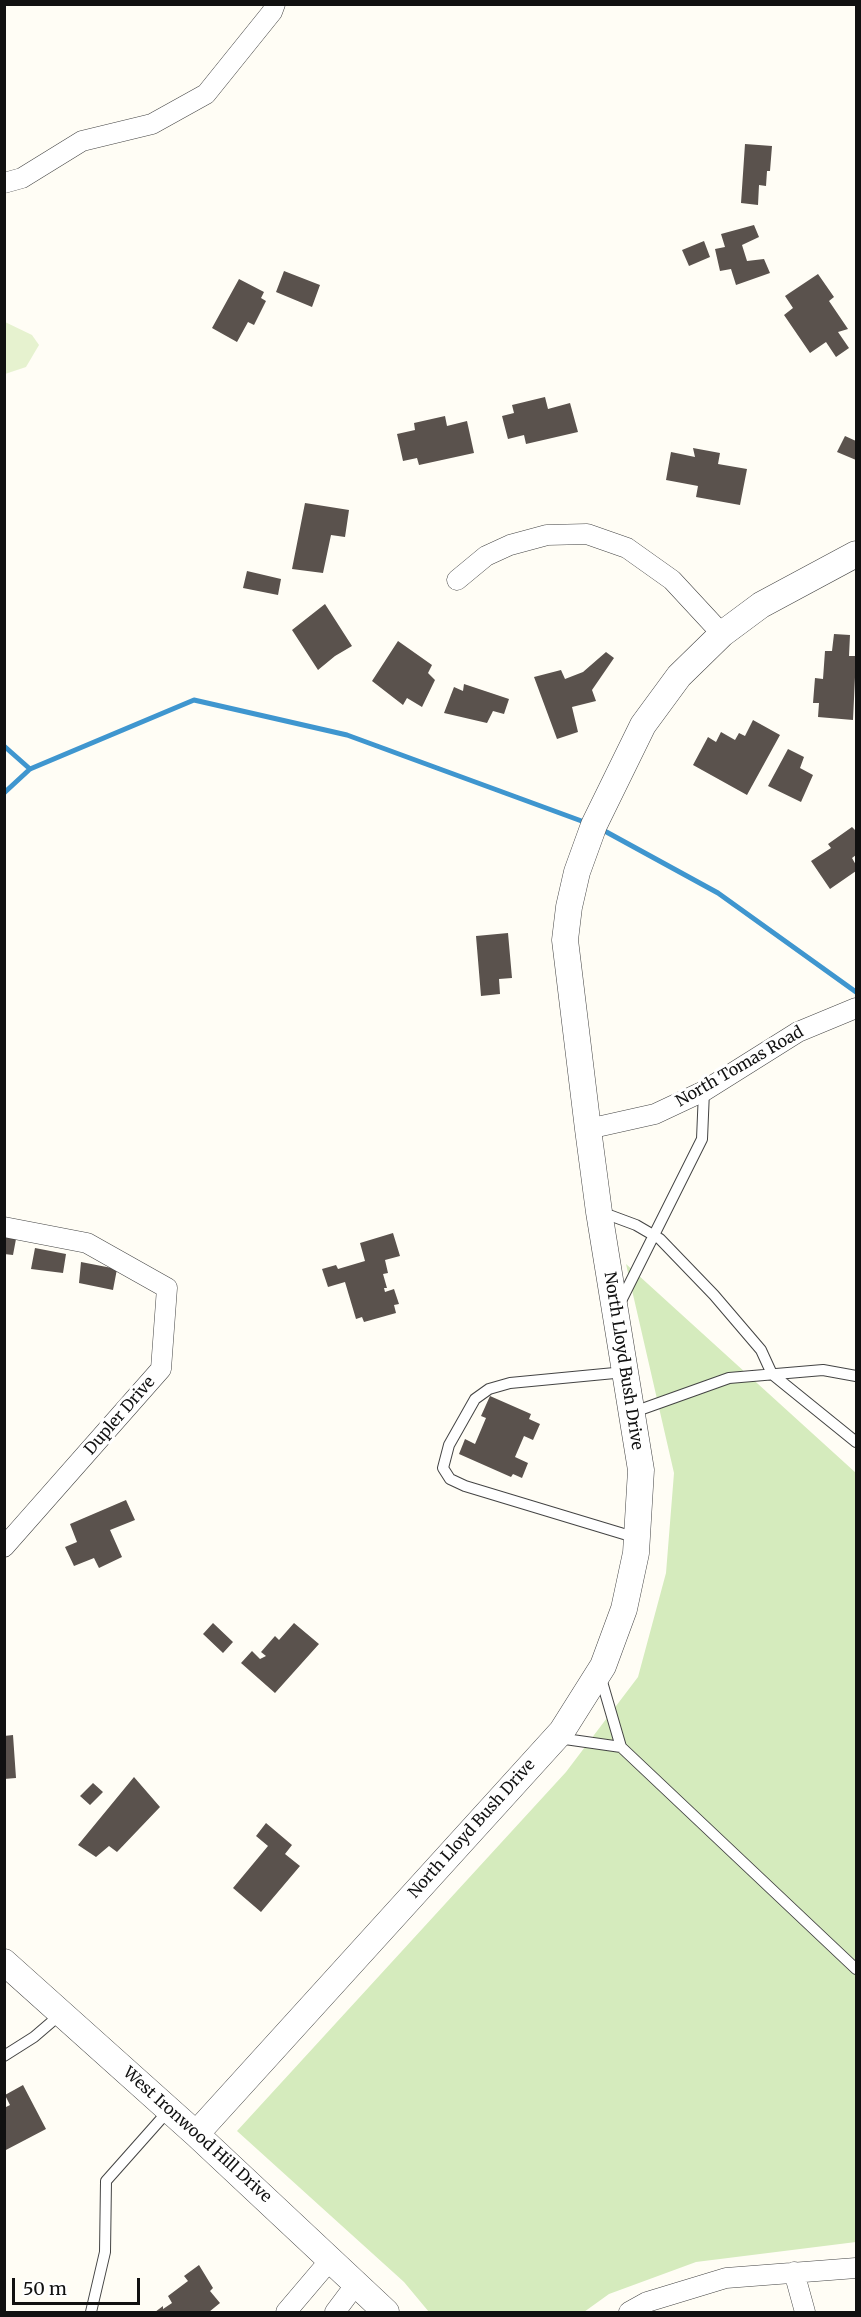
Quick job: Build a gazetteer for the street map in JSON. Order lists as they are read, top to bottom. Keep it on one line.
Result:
{"streets":{"street":["North Tomas Road","North Lloyd Bush Drive","Dupler Drive","West Ironwood Hill Drive"]},"crossings":[["North Tomas Road","North Lloyd Bush Drive"],["North Lloyd Bush Drive","West Ironwood Hill Drive"]],"scale_bar":"50 m"}
